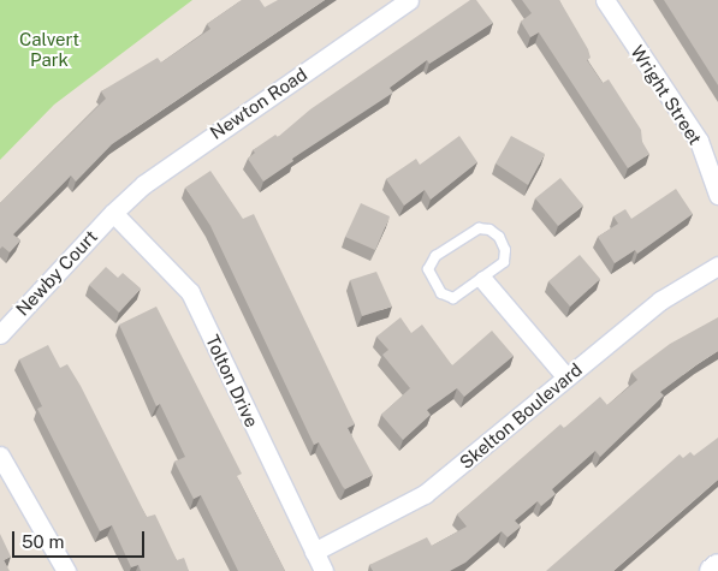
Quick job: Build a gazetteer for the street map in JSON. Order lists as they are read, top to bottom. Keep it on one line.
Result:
{"streets":{"street":["Wright Street","Newton Road","Newby Court","Tolton Drive","Skelton Boulevard"]},"crossings":[["Newton Road","Newby Court"],["Newton Road","Tolton Drive"],["Newby Court","Tolton Drive"],["Tolton Drive","Skelton Boulevard"]],"parks":["Calvert Park"],"scale_bar":"50 m"}
